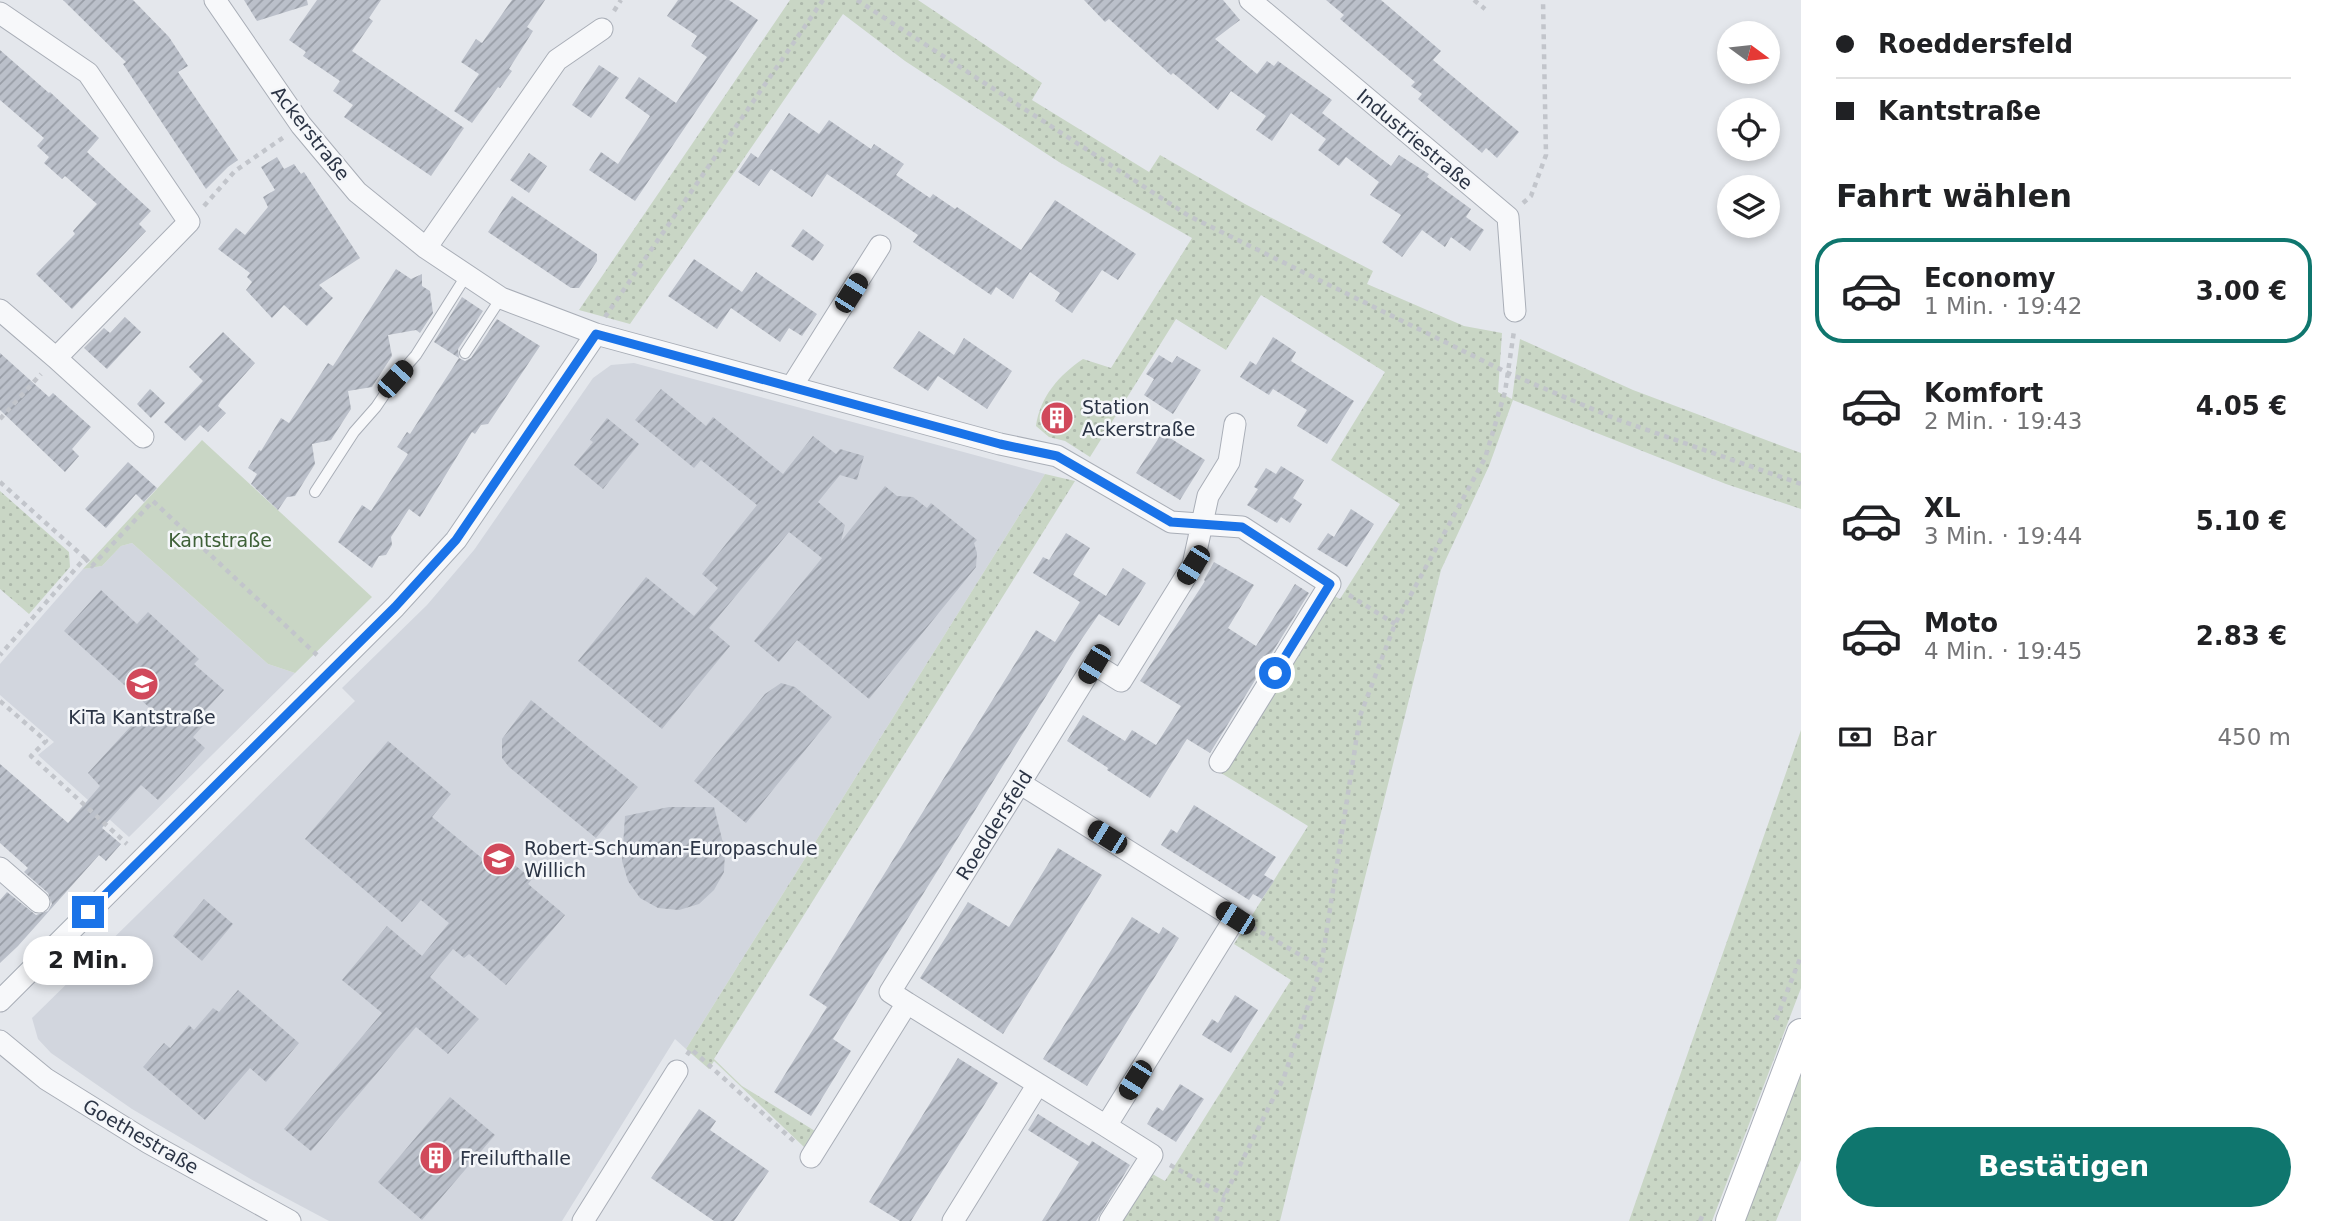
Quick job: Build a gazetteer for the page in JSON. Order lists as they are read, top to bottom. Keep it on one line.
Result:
{"streets":{"street":["Ackerstraße","Industriestraße","Roeddersfeld","Goethestraße"]},"crossings":[["Ackerstraße","Roeddersfeld"]],"parks":["Kantstraße"],"places":{"building":["Station Ackerstraße","Freilufthalle"],"school or university":["KiTa Kantstraße","Robert-Schuman-Europaschule Willich"]},"north":"right","page":{"banner":["Roeddersfeld","Kantstraße"],"heading":"Fahrt wählen","list":[{"name":"Economy","note":"1 Min. · 19:42","value":"3.00 €"},{"name":"Komfort","note":"2 Min. · 19:43","value":"4.05 €"},{"name":"XL","note":"3 Min. · 19:44","value":"5.10 €"},{"name":"Moto","note":"4 Min. · 19:45","value":"2.83 €"}],"pay":["Bar","450 m"],"bubble":"2 Min.","buttons":"Bestätigen"}}
